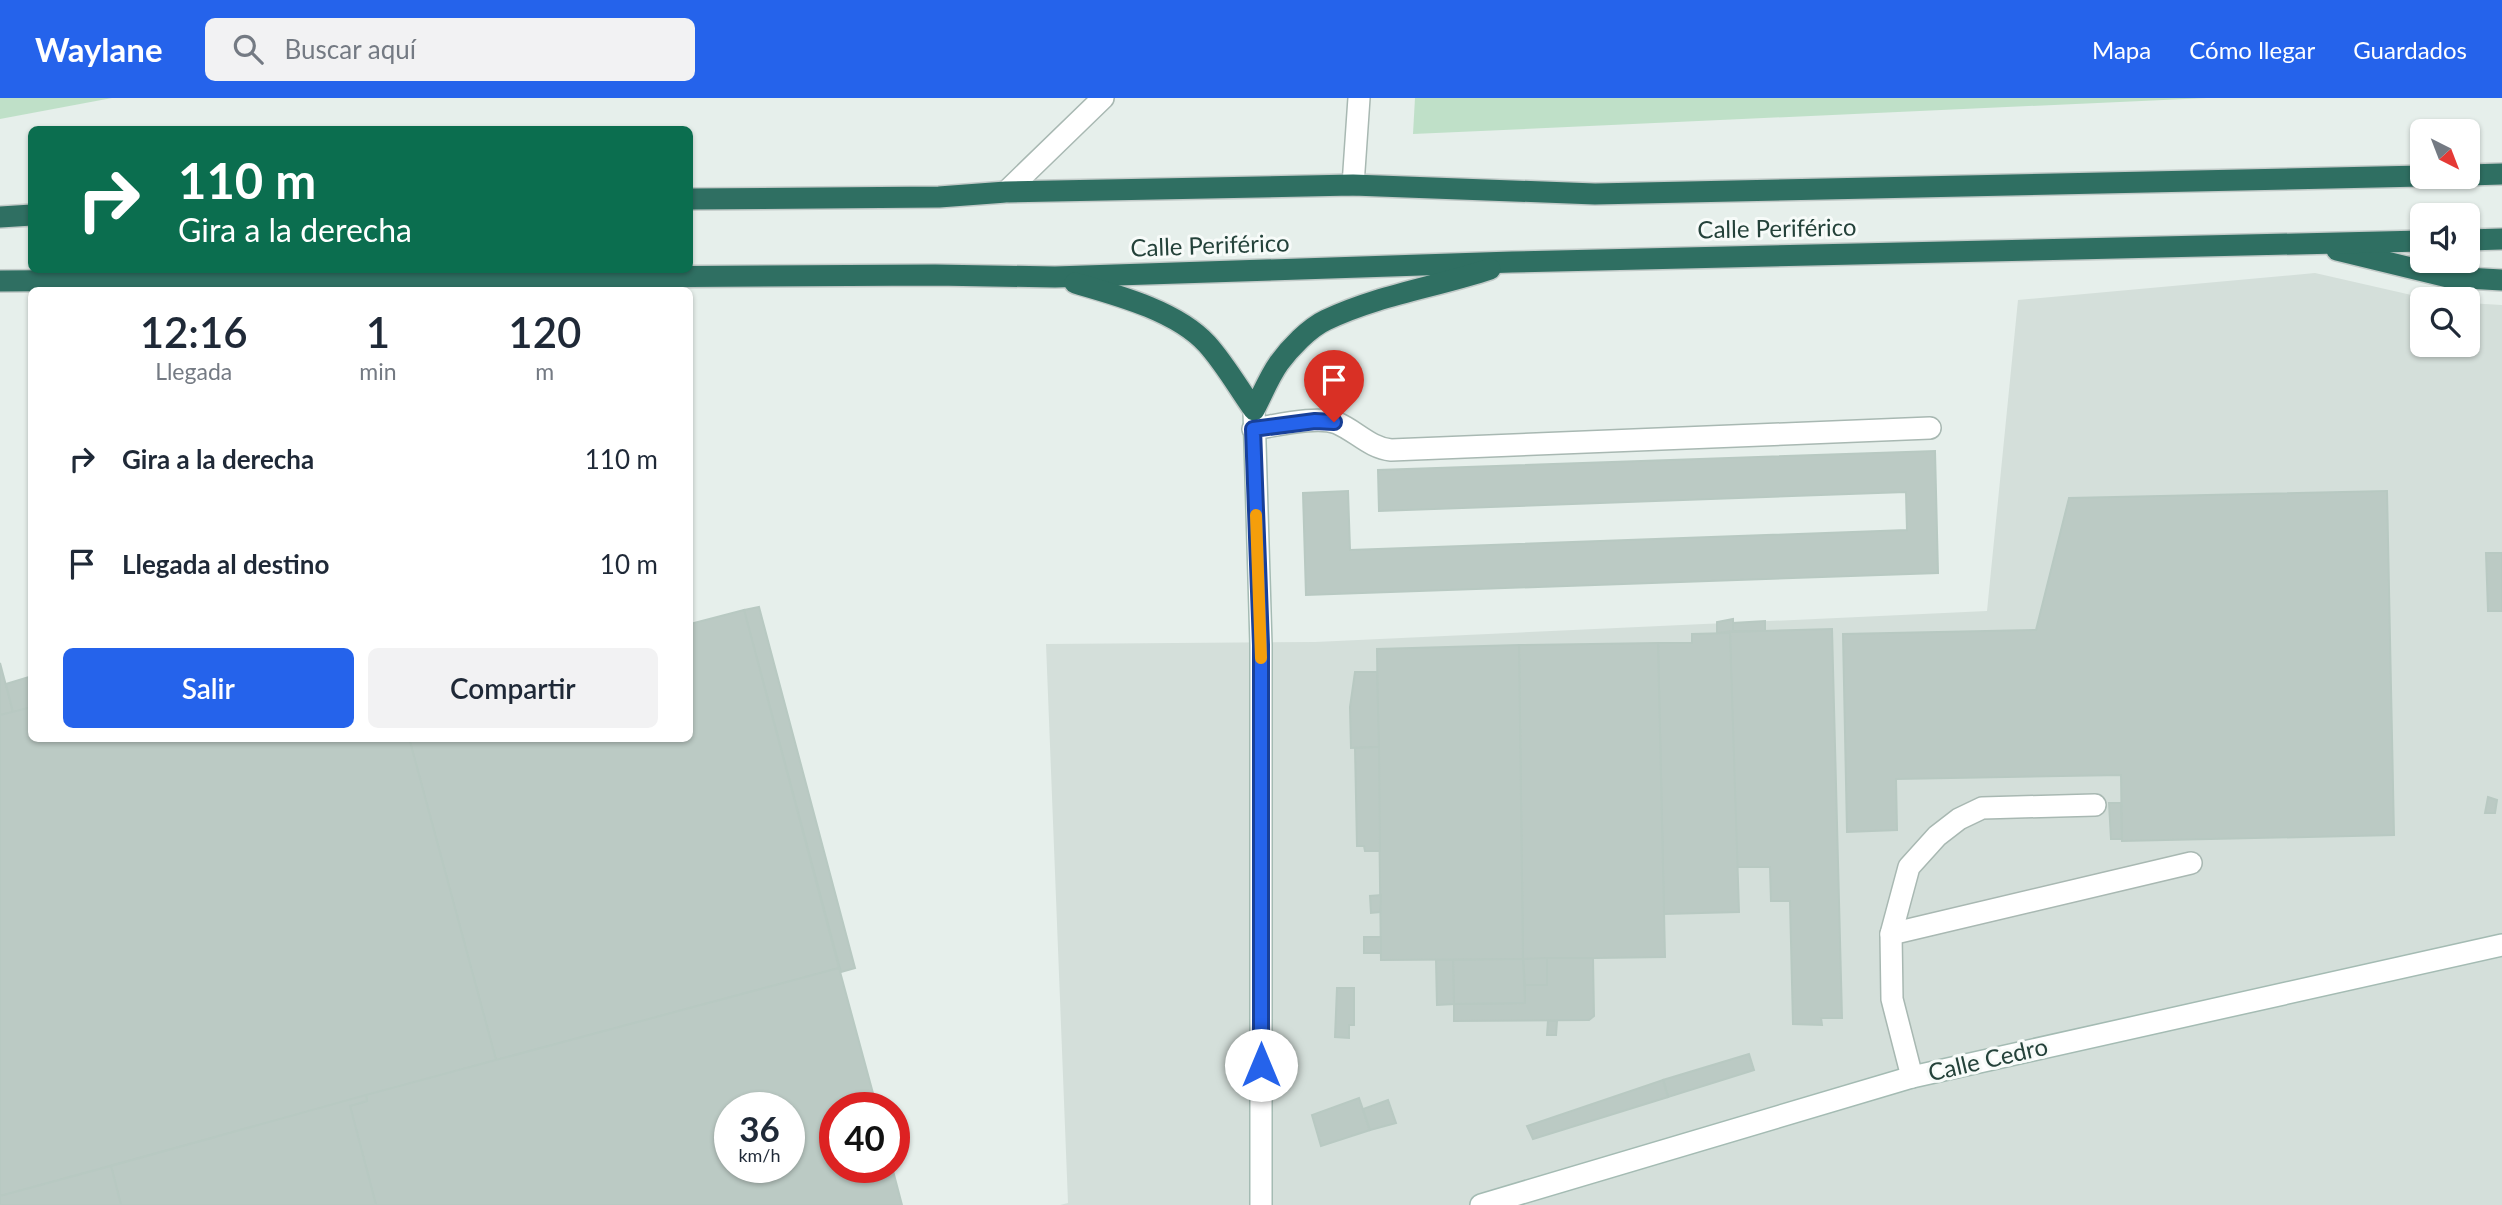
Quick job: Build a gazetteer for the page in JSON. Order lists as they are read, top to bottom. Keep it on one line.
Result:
{"streets":{"highway":["Calle Periférico"],"street":["Calle Cedro"]},"north":"bottom right","page":{"header":"Waylane","search":"Buscar aquí","nav":["Mapa","Cómo llegar","Guardados"],"turn":["110 m","Gira a la derecha"],"eta":["12:16","Llegada","1","min","120","m"],"list":[{"name":"Gira a la derecha","value":"110 m"},{"name":"Llegada al destino","value":"10 m"}],"buttons":["Salir","Compartir"],"speed":"36 km/h","limit":"40"}}
